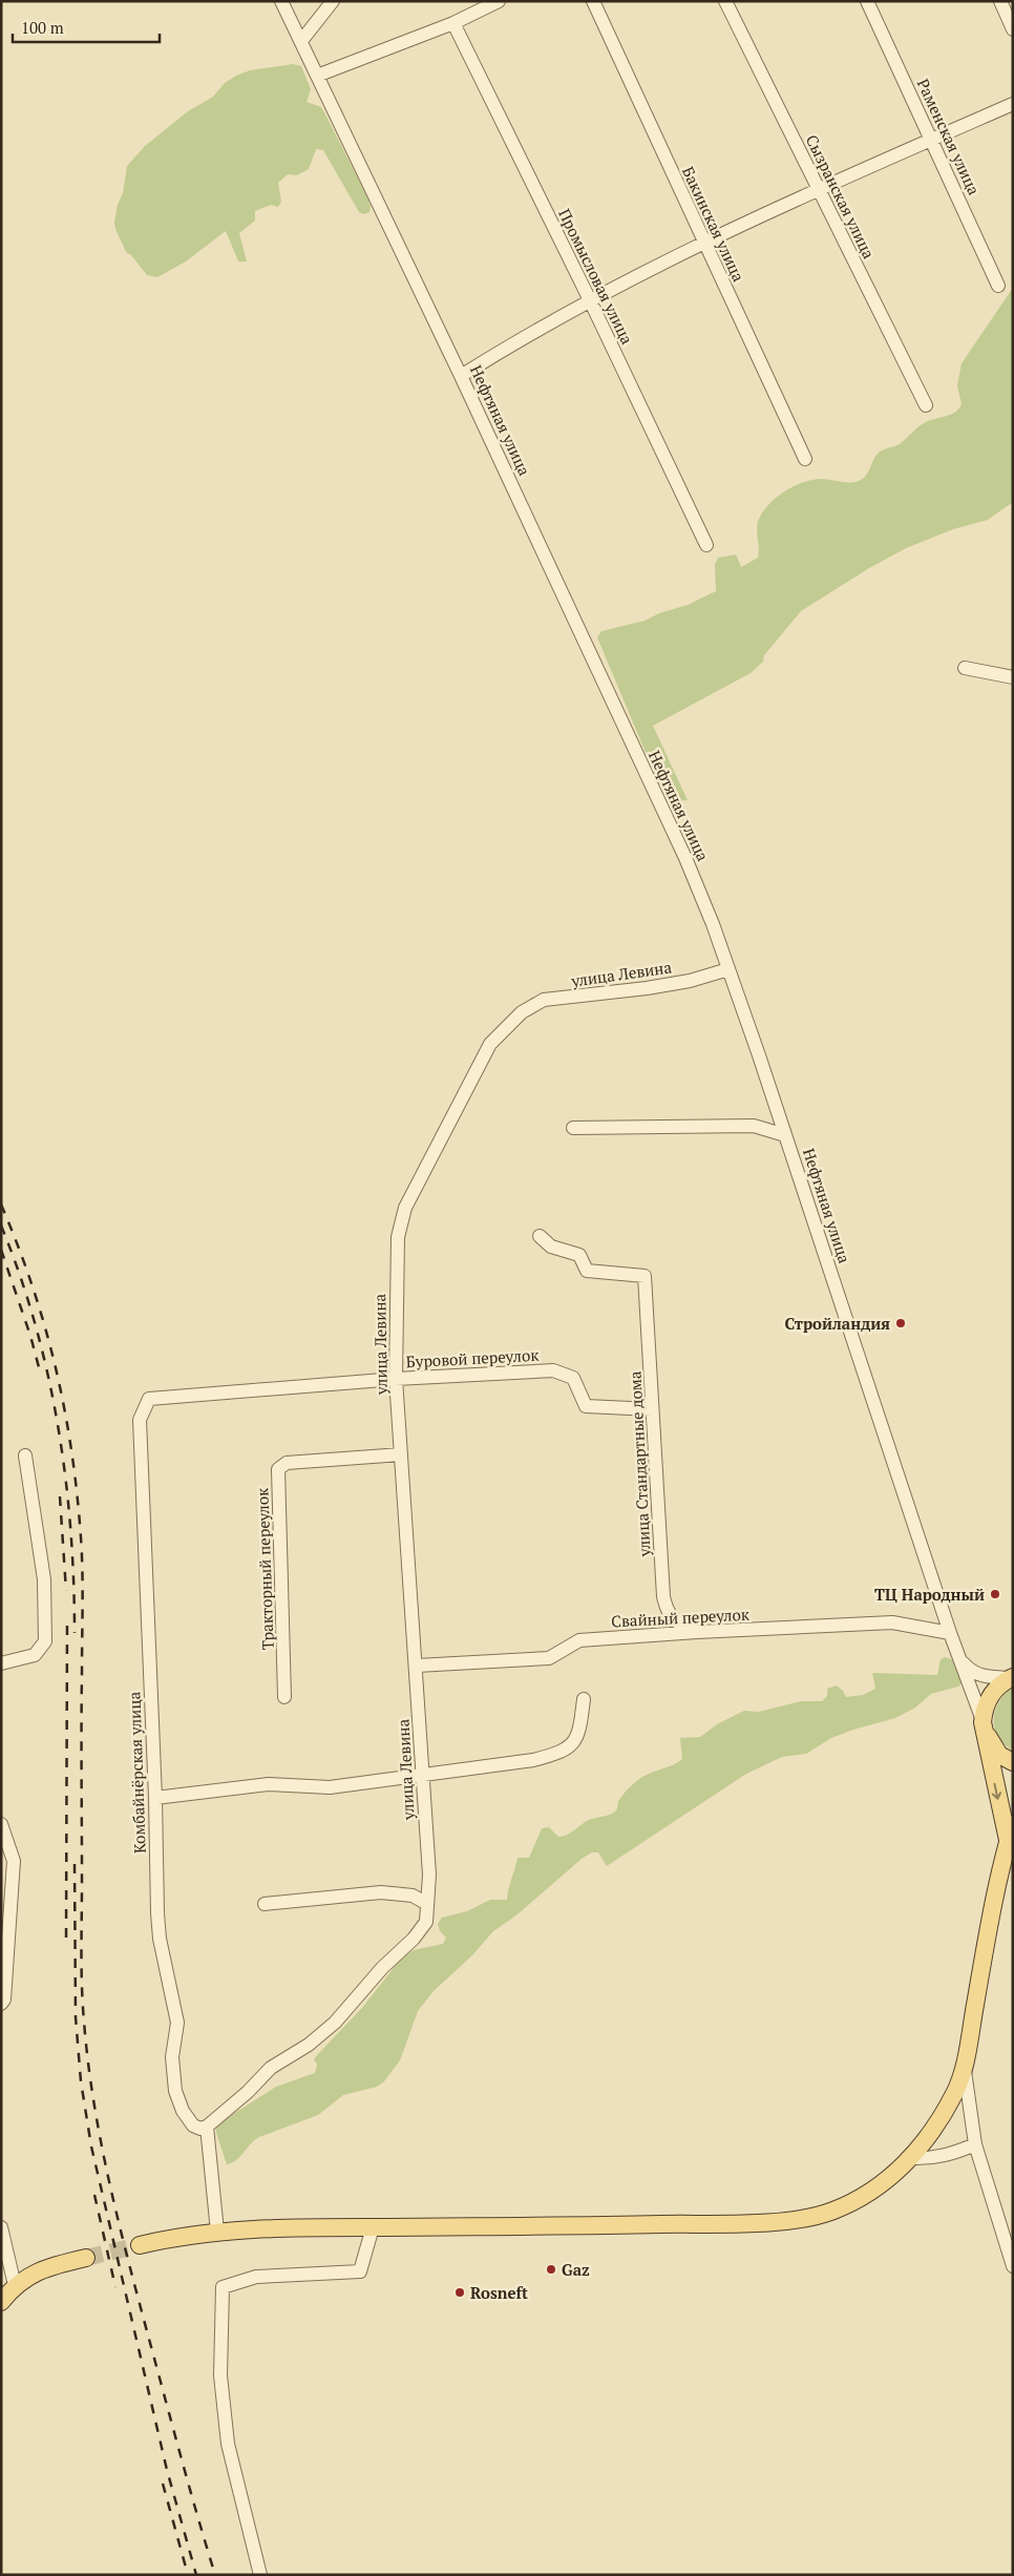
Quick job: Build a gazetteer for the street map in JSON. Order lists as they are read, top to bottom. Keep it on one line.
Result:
{"streets":{"street":["Раменская улица","Сызранская улица","Бакинская улица","Промысловая улица","Нефтяная улица","улица Левина","Буровой переулок","улица Стандартные дома","Тракторный переулок","Свайный переулок","Комбайнёрская улица"]},"crossings":[["Нефтяная улица","улица Левина"],["Нефтяная улица","Свайный переулок"],["улица Левина","Буровой переулок"],["улица Левина","Тракторный переулок"],["улица Левина","Свайный переулок"],["улица Левина","Комбайнёрская улица"],["Буровой переулок","улица Стандартные дома"],["Буровой переулок","Комбайнёрская улица"],["улица Стандартные дома","Свайный переулок"]],"places":["Стройландия","ТЦ Народный","Gaz","Rosneft"],"scale_bar":"100 m"}
